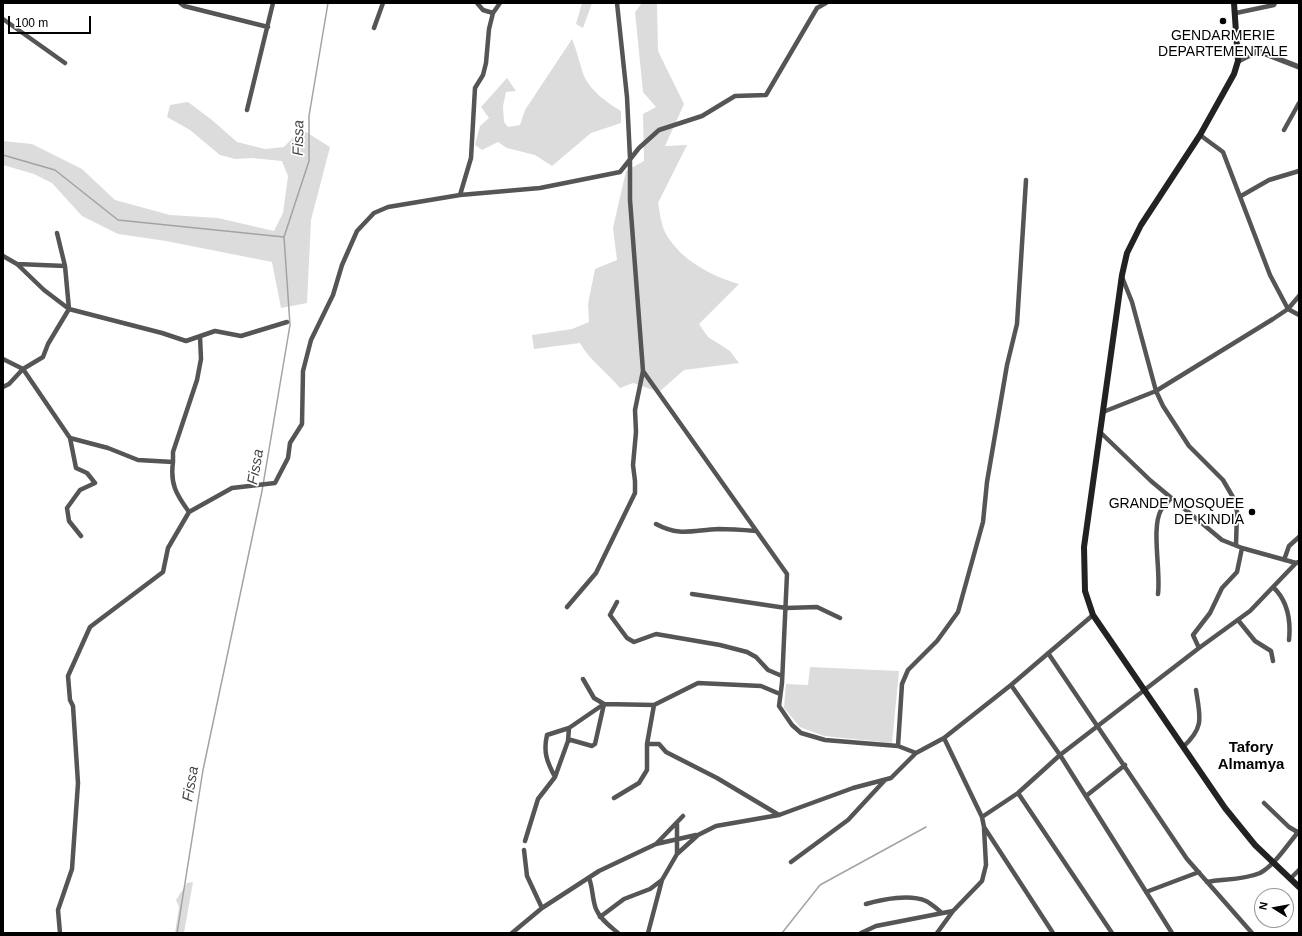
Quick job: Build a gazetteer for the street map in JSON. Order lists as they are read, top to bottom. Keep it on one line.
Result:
{"districts":["Tafory Almamya"],"water":["Fissa"],"places":["GENDARMERIE DEPARTEMENTALE","GRANDE MOSQUEE DE KINDIA"],"scale_bar":"100 m","north":"left"}
